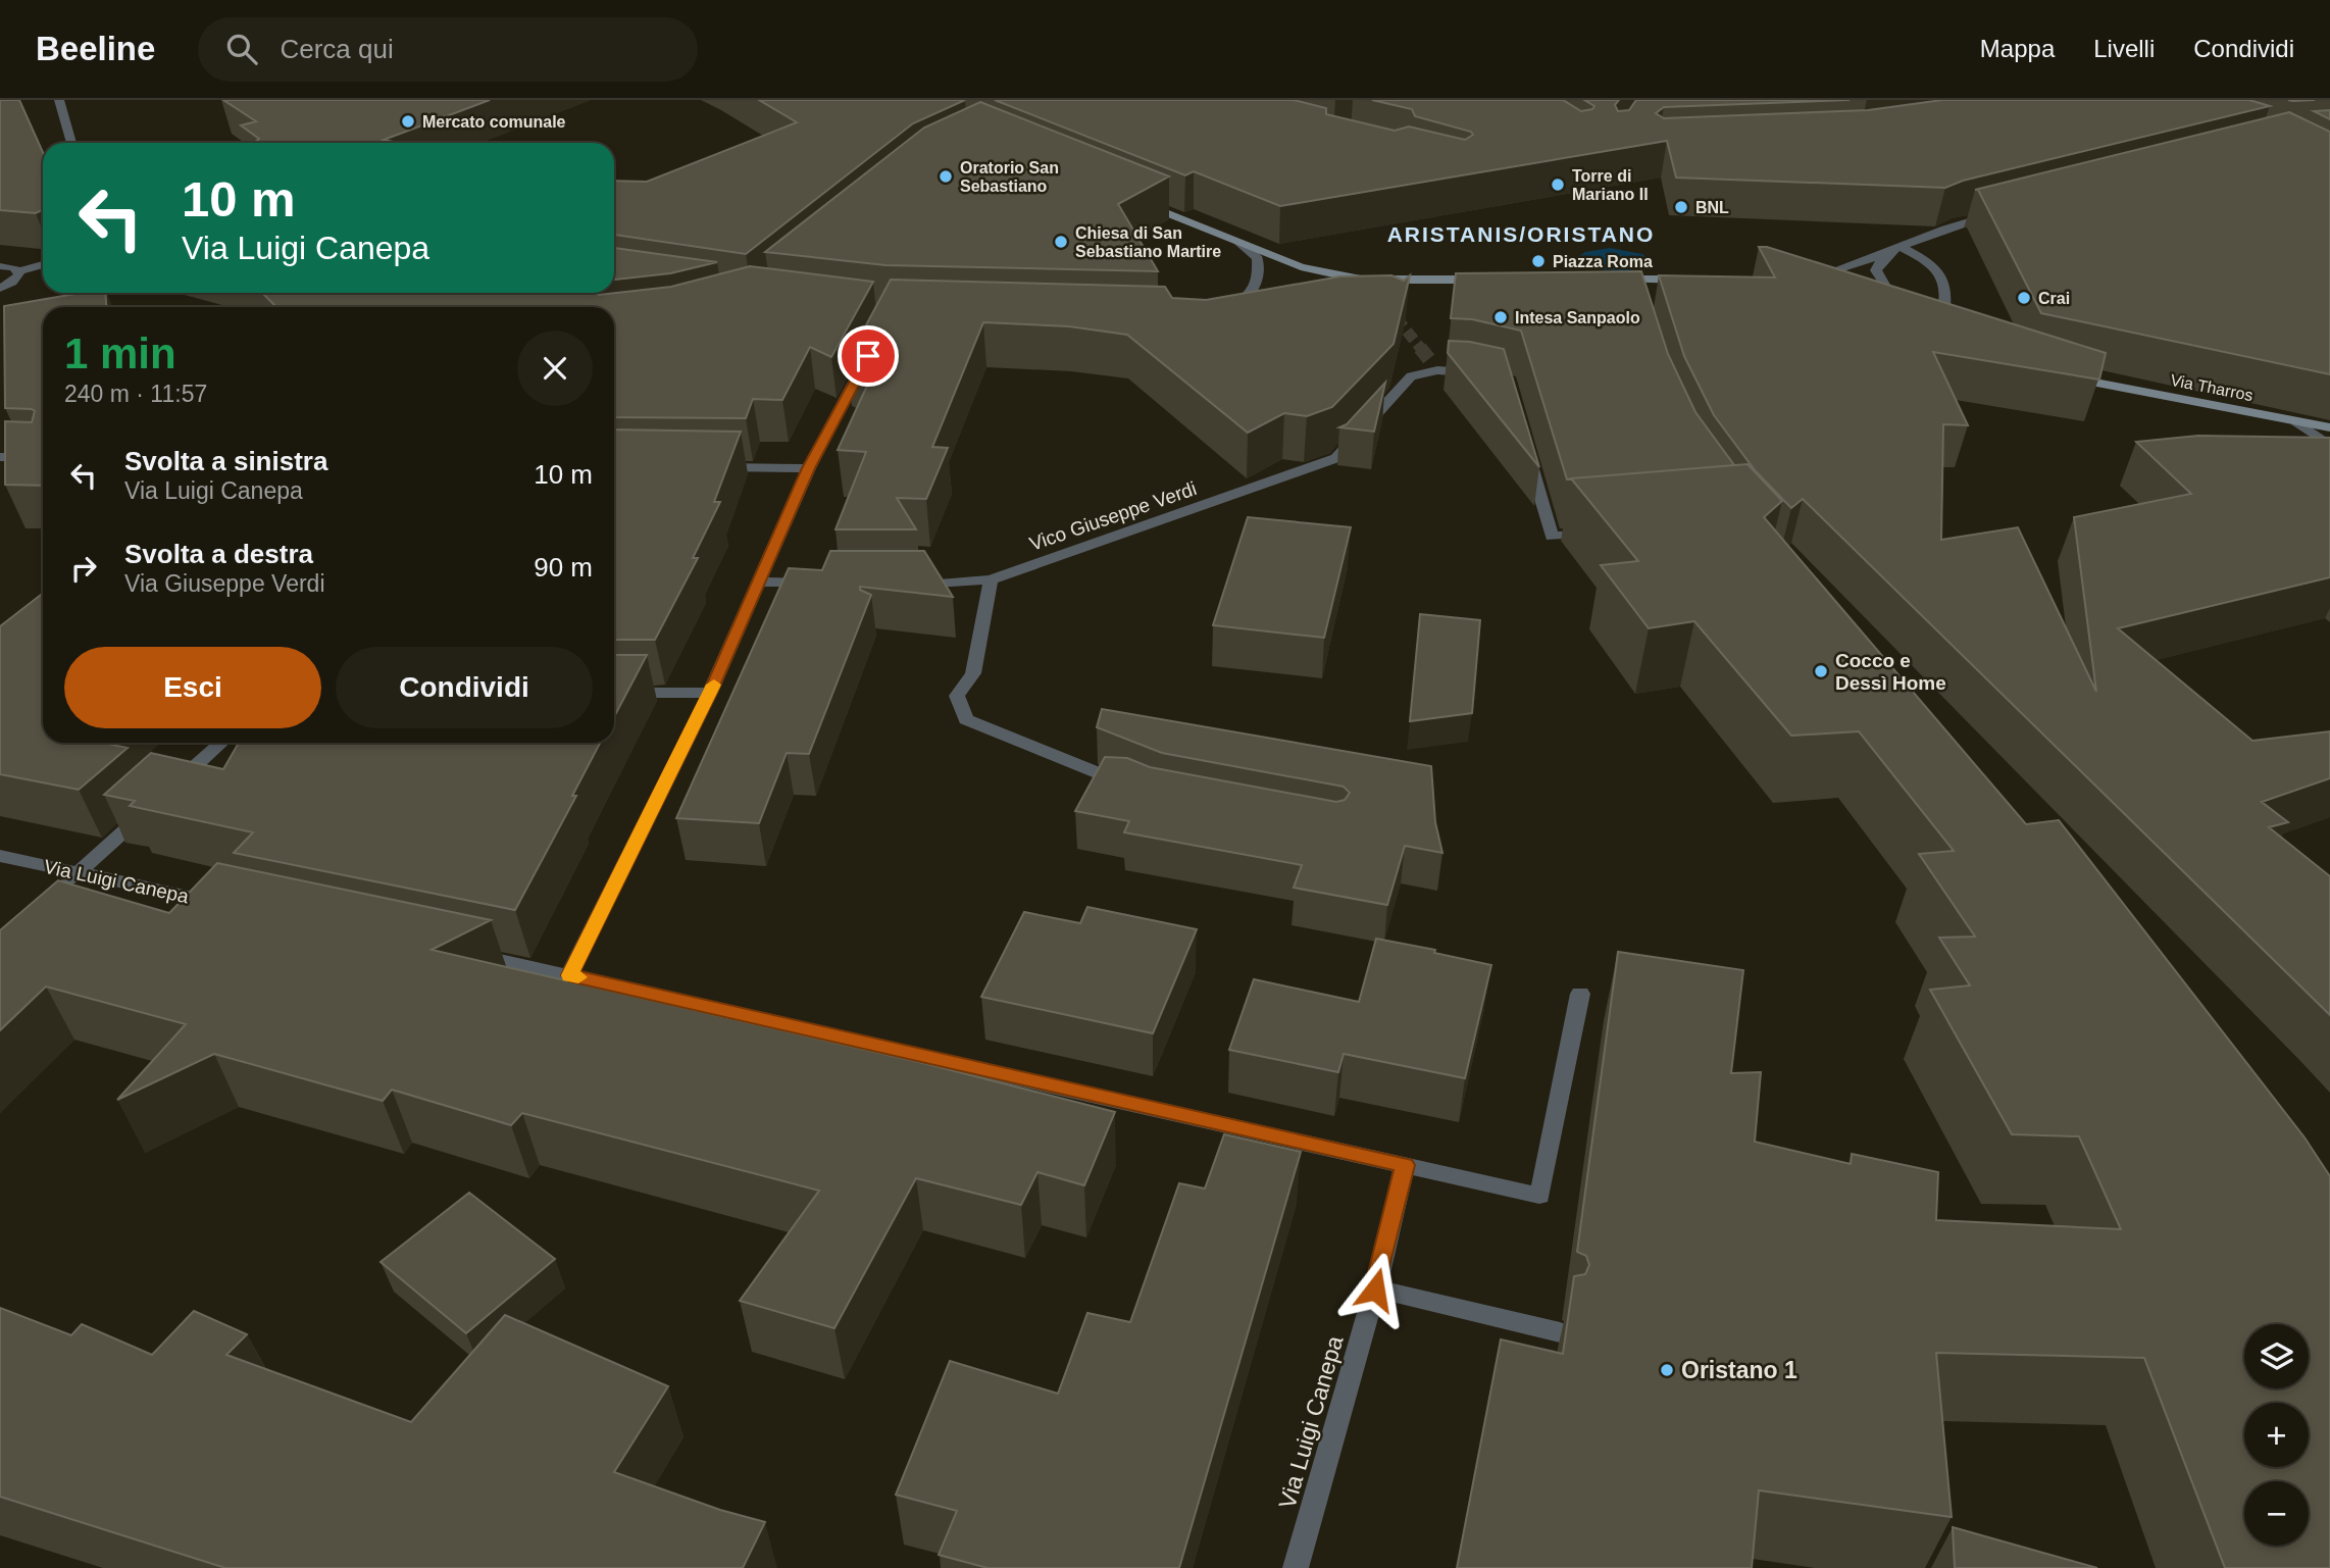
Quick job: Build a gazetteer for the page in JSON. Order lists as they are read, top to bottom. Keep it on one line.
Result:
{"streets":{"street":["Via Tharros","Vico Giuseppe Verdi","Via Luigi Canepa"]},"districts":["ARISTANIS/ORISTANO"],"places":["Mercato comunale","Oratorio San Sebastiano","Torre di Mariano II","BNL","Chiesa di San Sebastiano Martire","Piazza Roma","Crai","Intesa Sanpaolo","Cocco e Dessì Home","Oristano 1"],"page":{"header":"Beeline","search":"Cerca qui","nav":["Mappa","Livelli","Condividi"],"turn":["10 m","Via Luigi Canepa"],"heading":["1 min","240 m · 11:57"],"list":[{"name":"Svolta a sinistra","note":"Via Luigi Canepa","value":"10 m"},{"name":"Svolta a destra","note":"Via Giuseppe Verdi","value":"90 m"}],"buttons":["Esci","Condividi"],"map_buttons":["+","−"]}}
